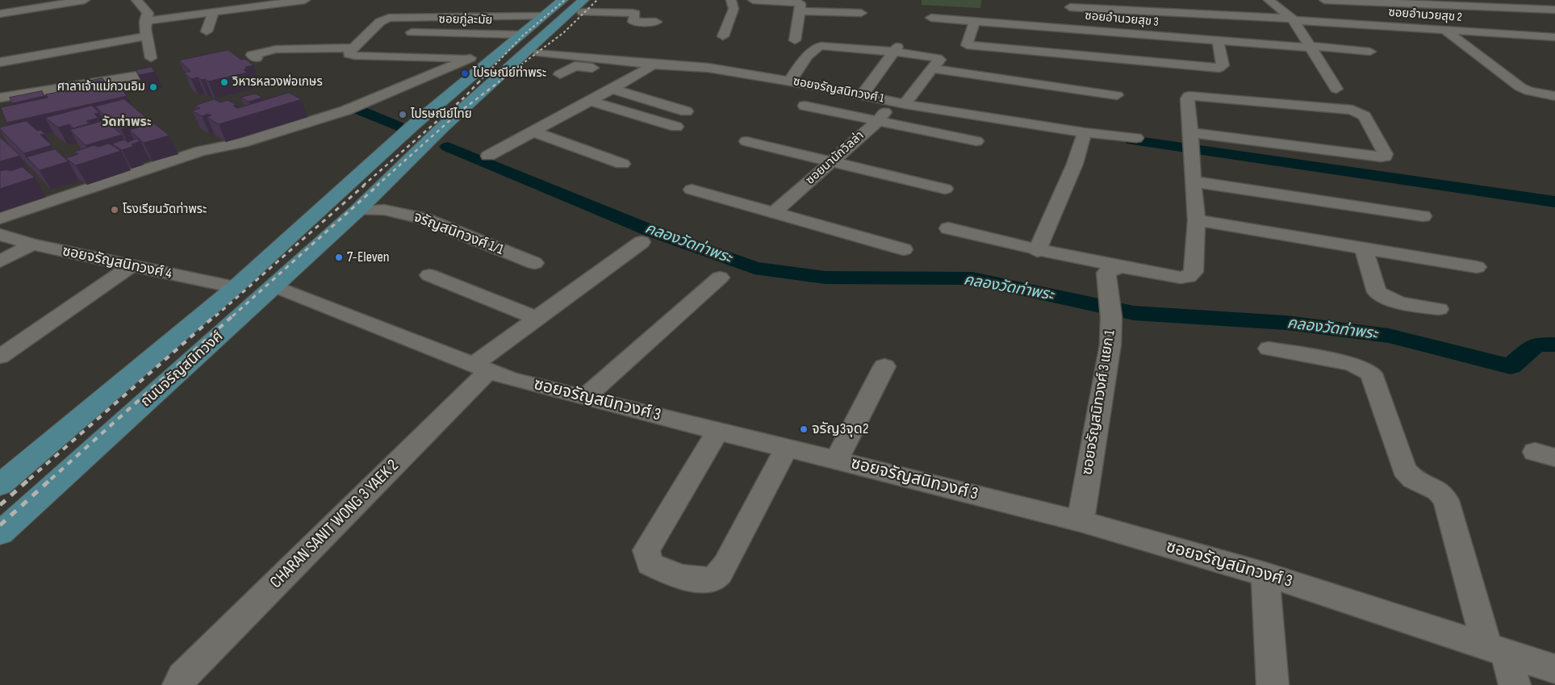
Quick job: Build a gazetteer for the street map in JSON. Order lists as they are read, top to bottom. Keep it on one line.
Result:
{"streets":{"main road":["ถนนจรัญสนิทวงศ์"],"street":["ซอยอำนวยสุข 2","ซอยอำนวยสุข 3","ซอยภู่ละมัย","ซอยจรัญสนิทวงศ์ 1","ซอยนานักวิลล่า","จรัญสนิทวงศ์ 1/1","ซอยจรัญสนิทวงศ์ 4","ซอยจรัญสนิทวงศ์ 3","ซอยจรัญสนิทวงศ์ 3 แยก 1","CHARAN SANIT WONG 3 YAEK 2"]},"crossings":[["ซอยภู่ละมัย","ถนนจรัญสนิทวงศ์"],["ซอยจรัญสนิทวงศ์ 1","ซอยนานักวิลล่า"],["ซอยจรัญสนิทวงศ์ 1","ถนนจรัญสนิทวงศ์"],["จรัญสนิทวงศ์ 1/1","ถนนจรัญสนิทวงศ์"],["ซอยจรัญสนิทวงศ์ 4","ถนนจรัญสนิทวงศ์"],["ถนนจรัญสนิทวงศ์","ซอยจรัญสนิทวงศ์ 3"],["ซอยจรัญสนิทวงศ์ 3","ซอยจรัญสนิทวงศ์ 3 แยก 1"],["ซอยจรัญสนิทวงศ์ 3","CHARAN SANIT WONG 3 YAEK 2"]],"districts":["วัดท่าพระ"],"water":["คลองวัดท่าพระ"],"places":["ไปรษณีย์ท่าพระ","วิหารหลวงพ่อเกษร","ศาลาเจ้าแม่กวนอิม","ไปรษณีย์ไทย","โรงเรียนวัดท่าพระ","7-Eleven","จรัญ3จุด2"]}
